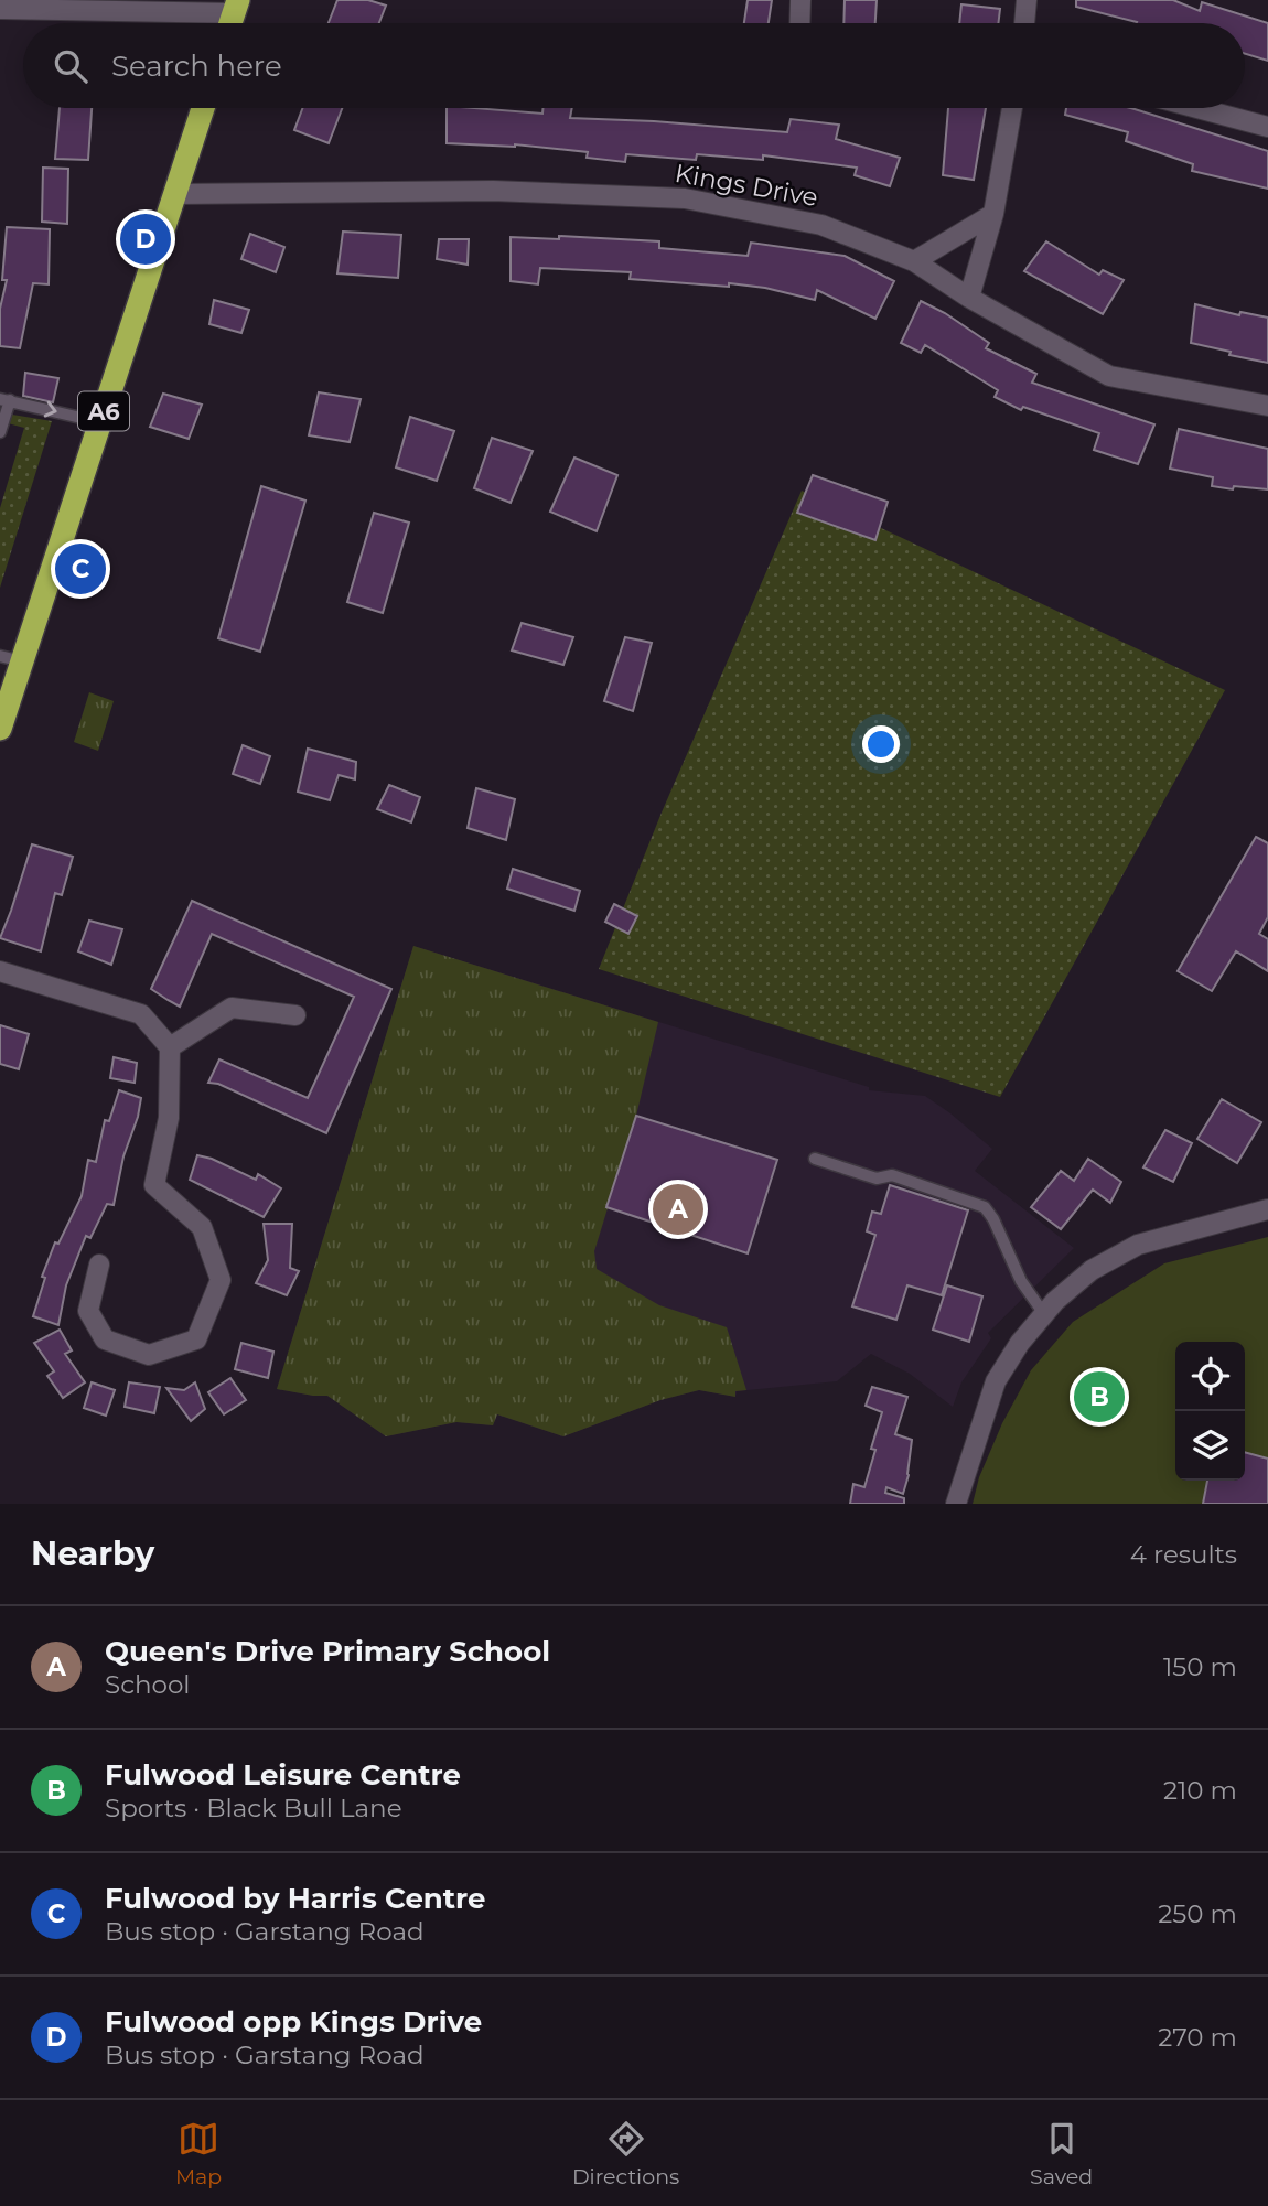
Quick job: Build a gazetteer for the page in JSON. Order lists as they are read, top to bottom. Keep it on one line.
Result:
{"streets":{"highway":["A6"],"street":["Kings Drive"]},"crossings":[["Kings Drive","A6"]],"page":{"search":"Search here","pins":["D","C","A","B"],"heading":["Nearby","4 results"],"list":[{"mark":"A","name":"Queen's Drive Primary School","note":"School","value":"150 m"},{"mark":"B","name":"Fulwood Leisure Centre","note":"Sports · Black Bull Lane","value":"210 m"},{"mark":"C","name":"Fulwood by Harris Centre","note":"Bus stop · Garstang Road","value":"250 m"},{"mark":"D","name":"Fulwood opp Kings Drive","note":"Bus stop · Garstang Road","value":"270 m"}],"nav":["Map","Directions","Saved"]}}
